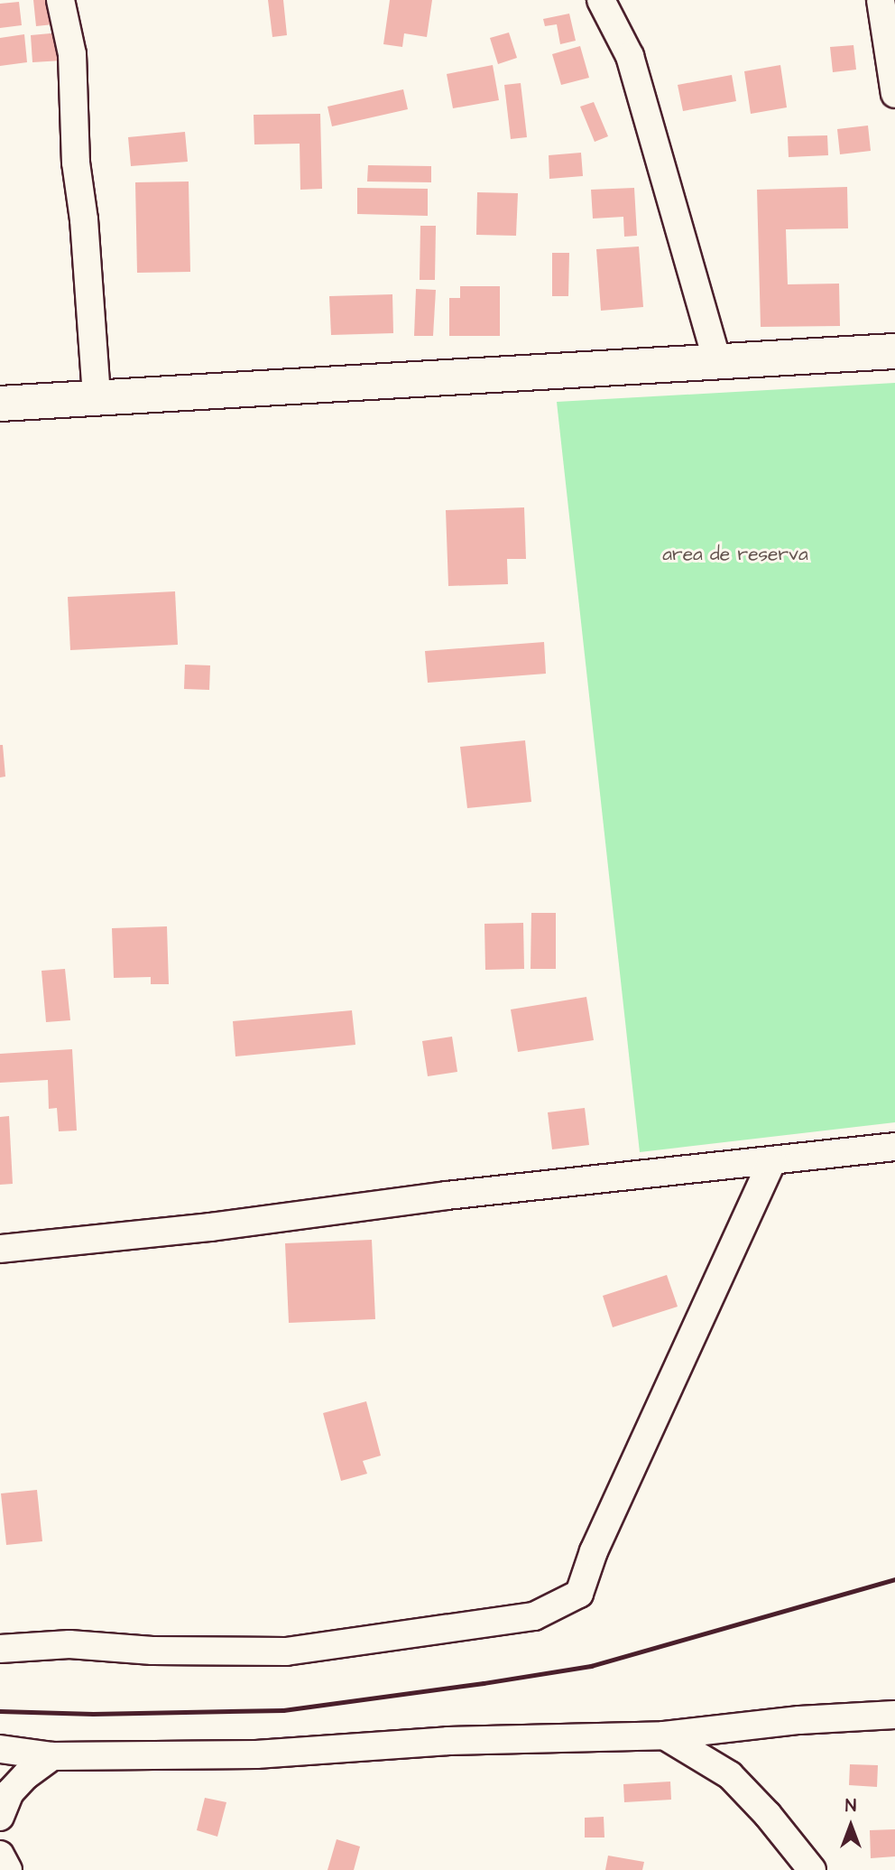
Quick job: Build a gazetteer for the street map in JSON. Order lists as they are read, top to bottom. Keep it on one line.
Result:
{"parks":["area de reserva"],"north":"top"}
